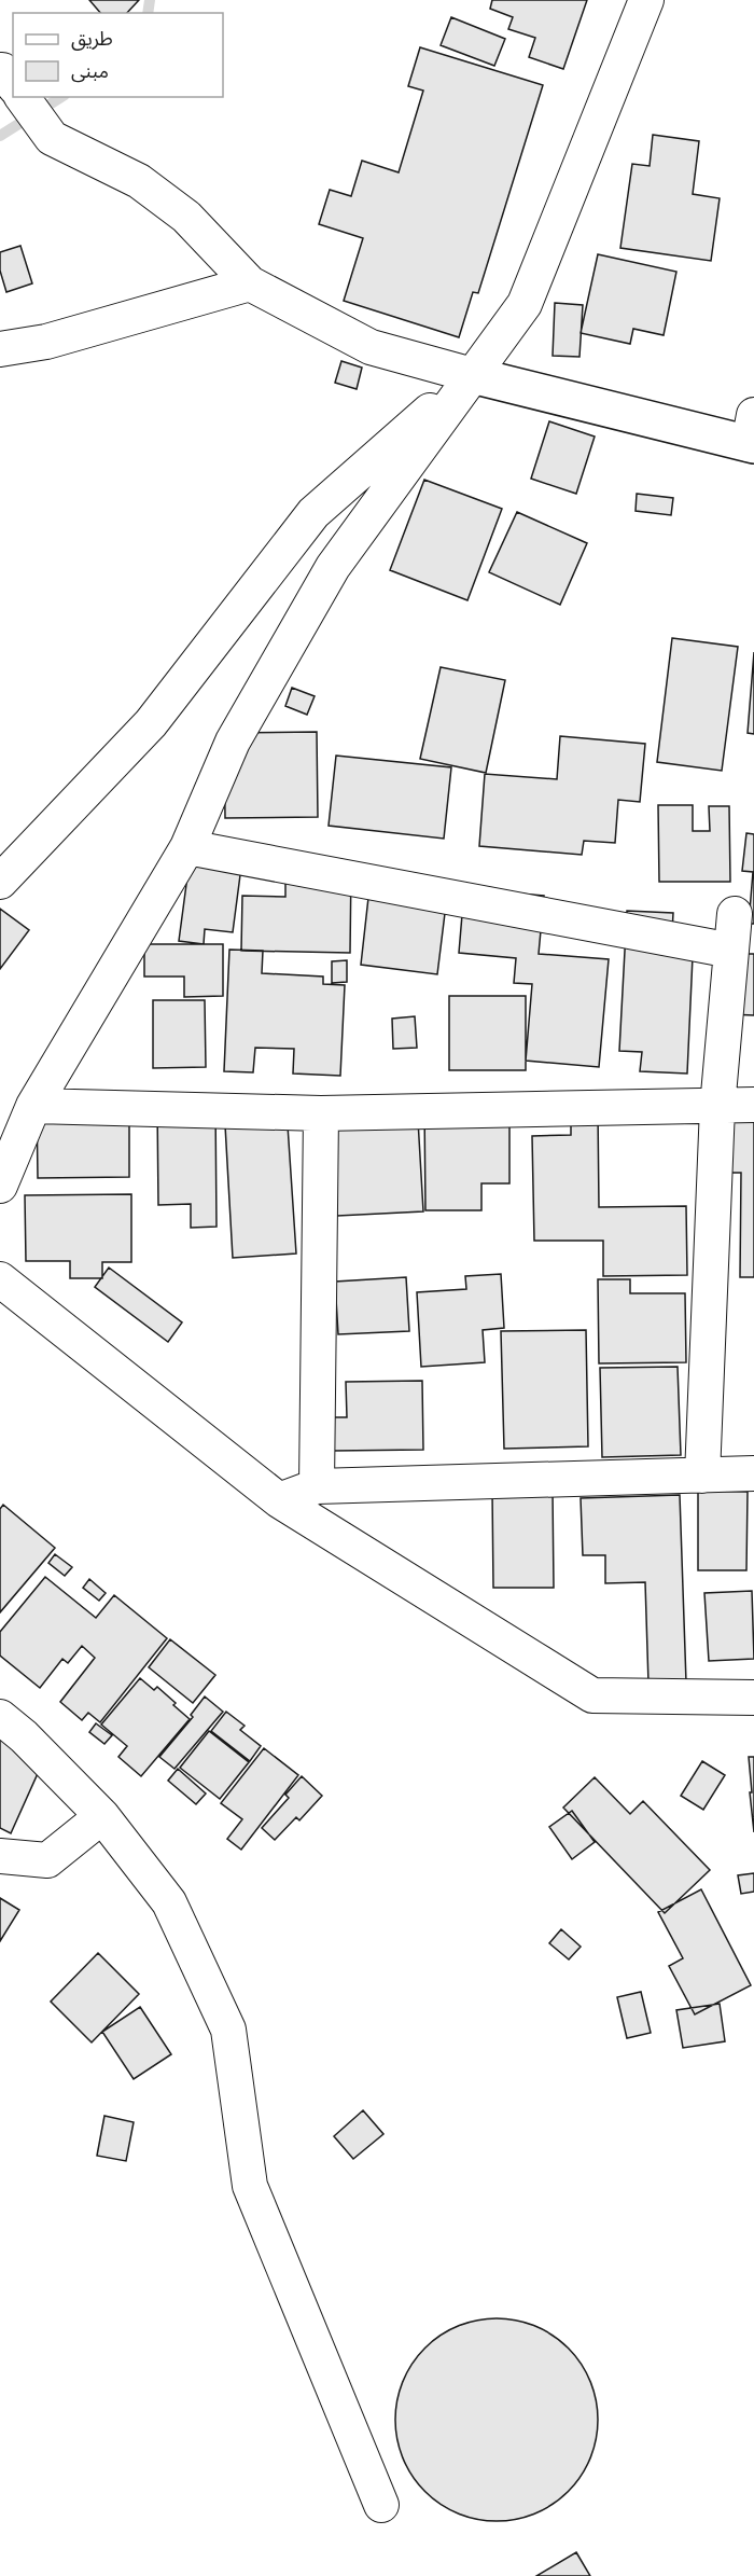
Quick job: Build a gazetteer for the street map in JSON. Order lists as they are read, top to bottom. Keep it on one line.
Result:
{"legend":["طريق","مبنى"]}
